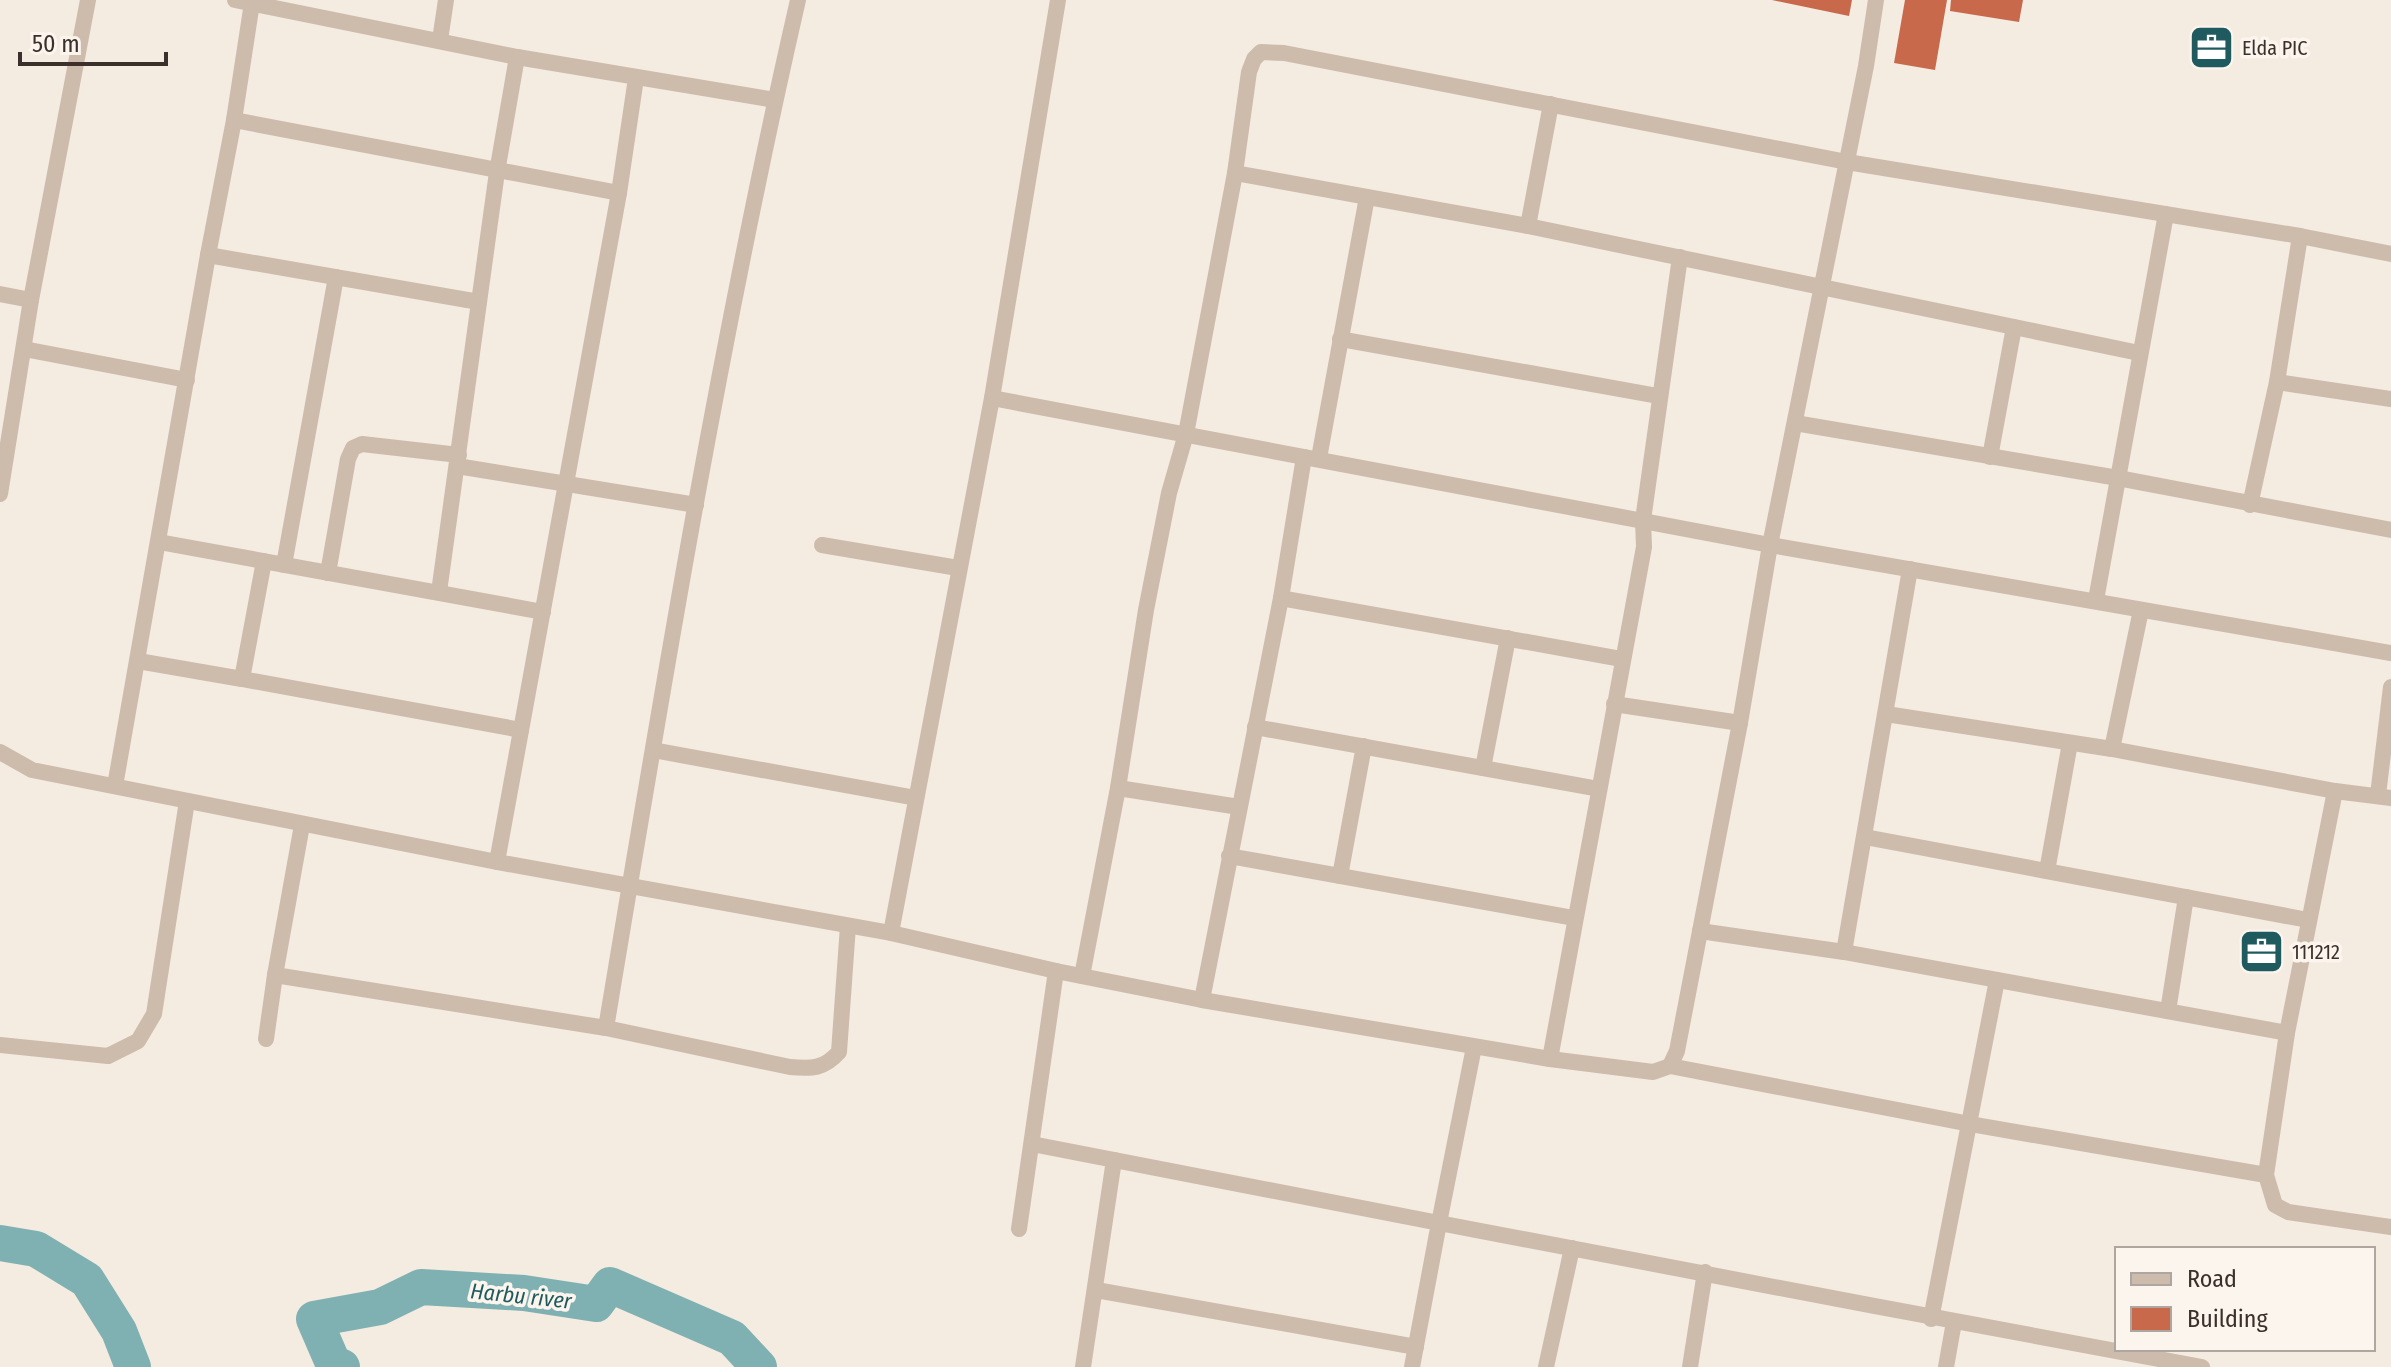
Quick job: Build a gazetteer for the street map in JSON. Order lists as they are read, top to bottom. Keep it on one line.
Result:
{"water":["Harbu river"],"places":{"office":["Elda PIC","111212"]},"legend":["Road","Building"],"scale_bar":"50 m"}
